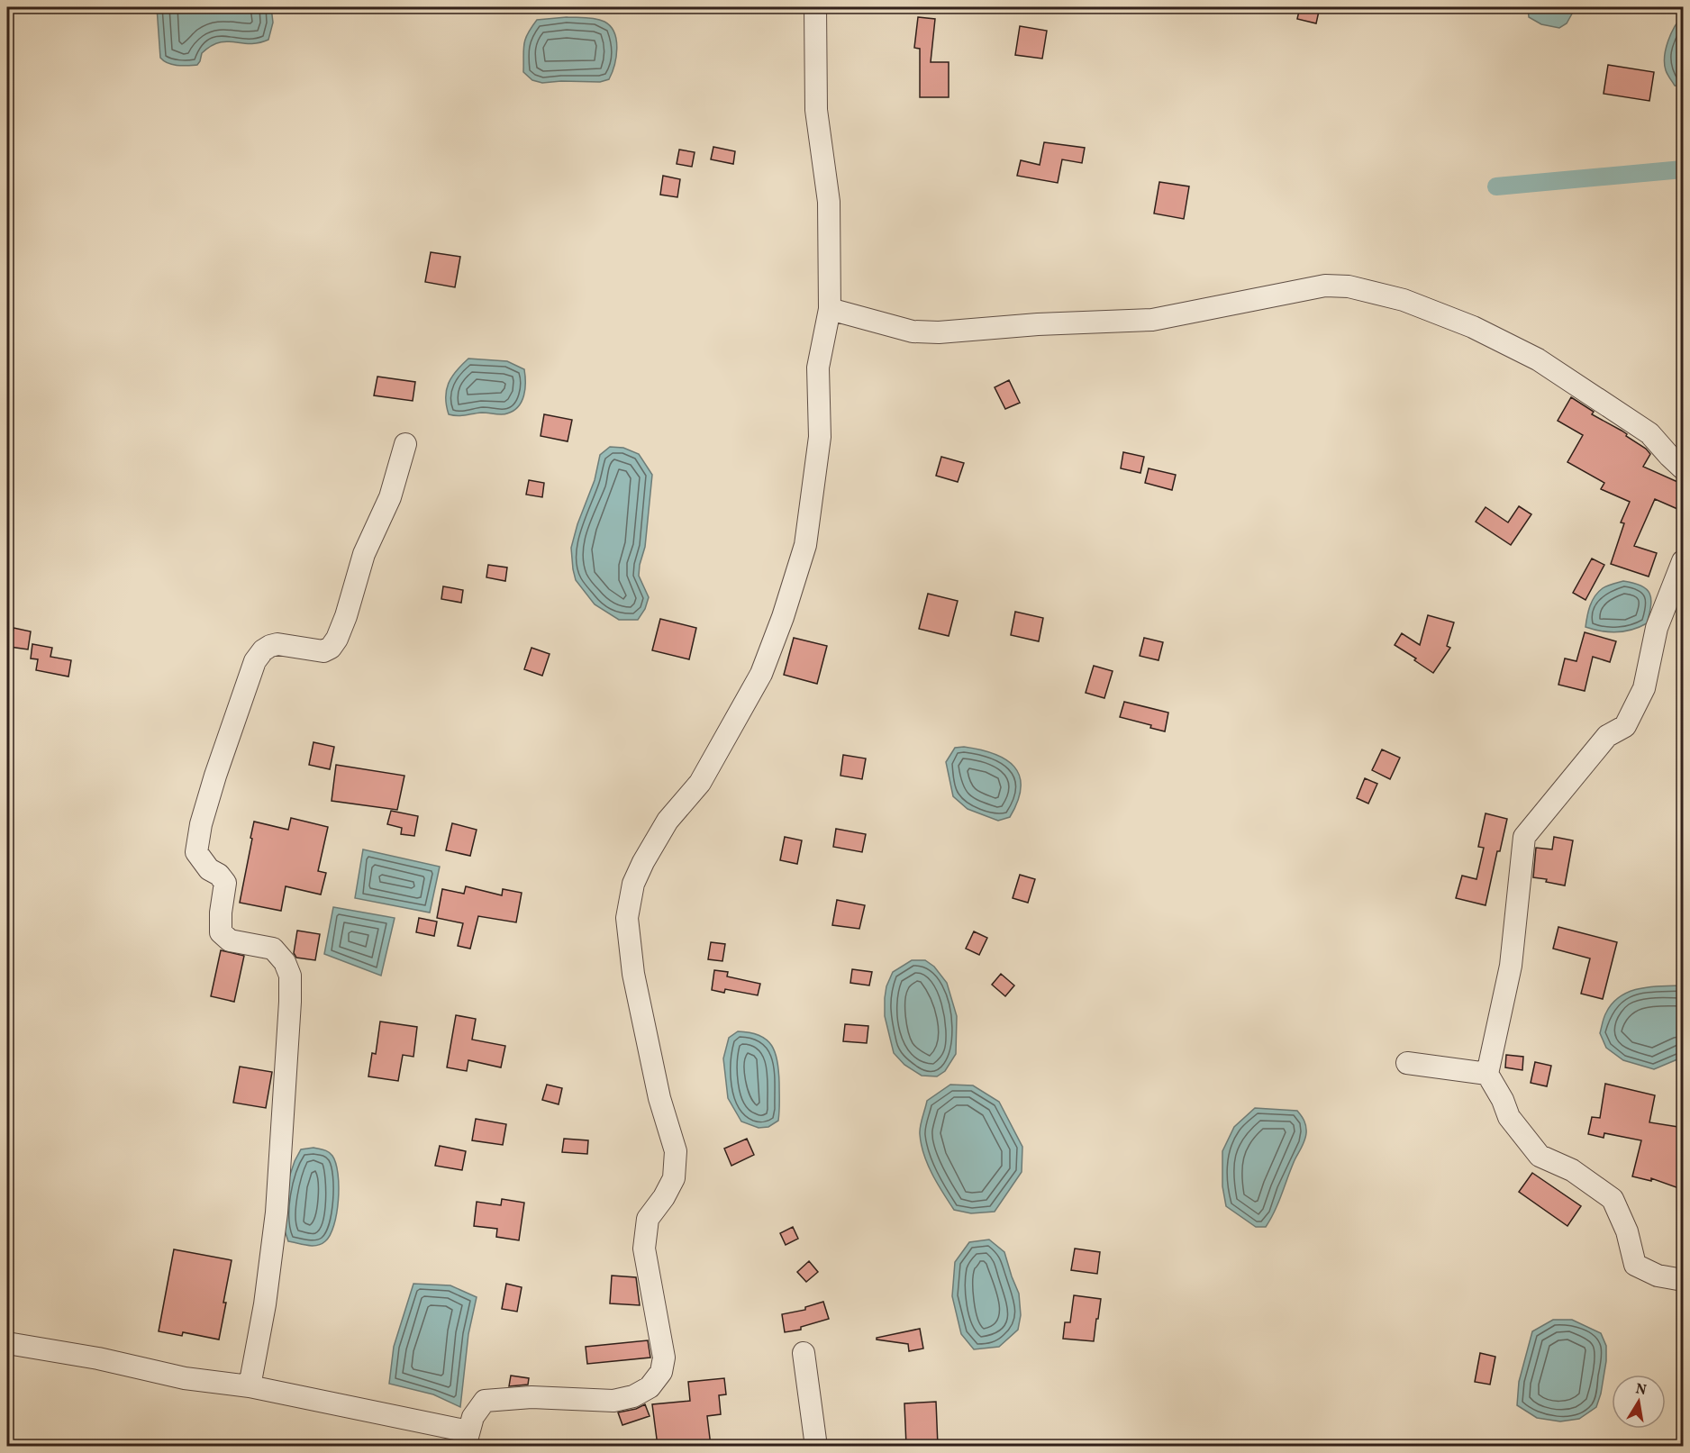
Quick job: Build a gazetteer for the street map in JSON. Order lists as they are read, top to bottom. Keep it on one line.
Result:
{"north":"top"}
